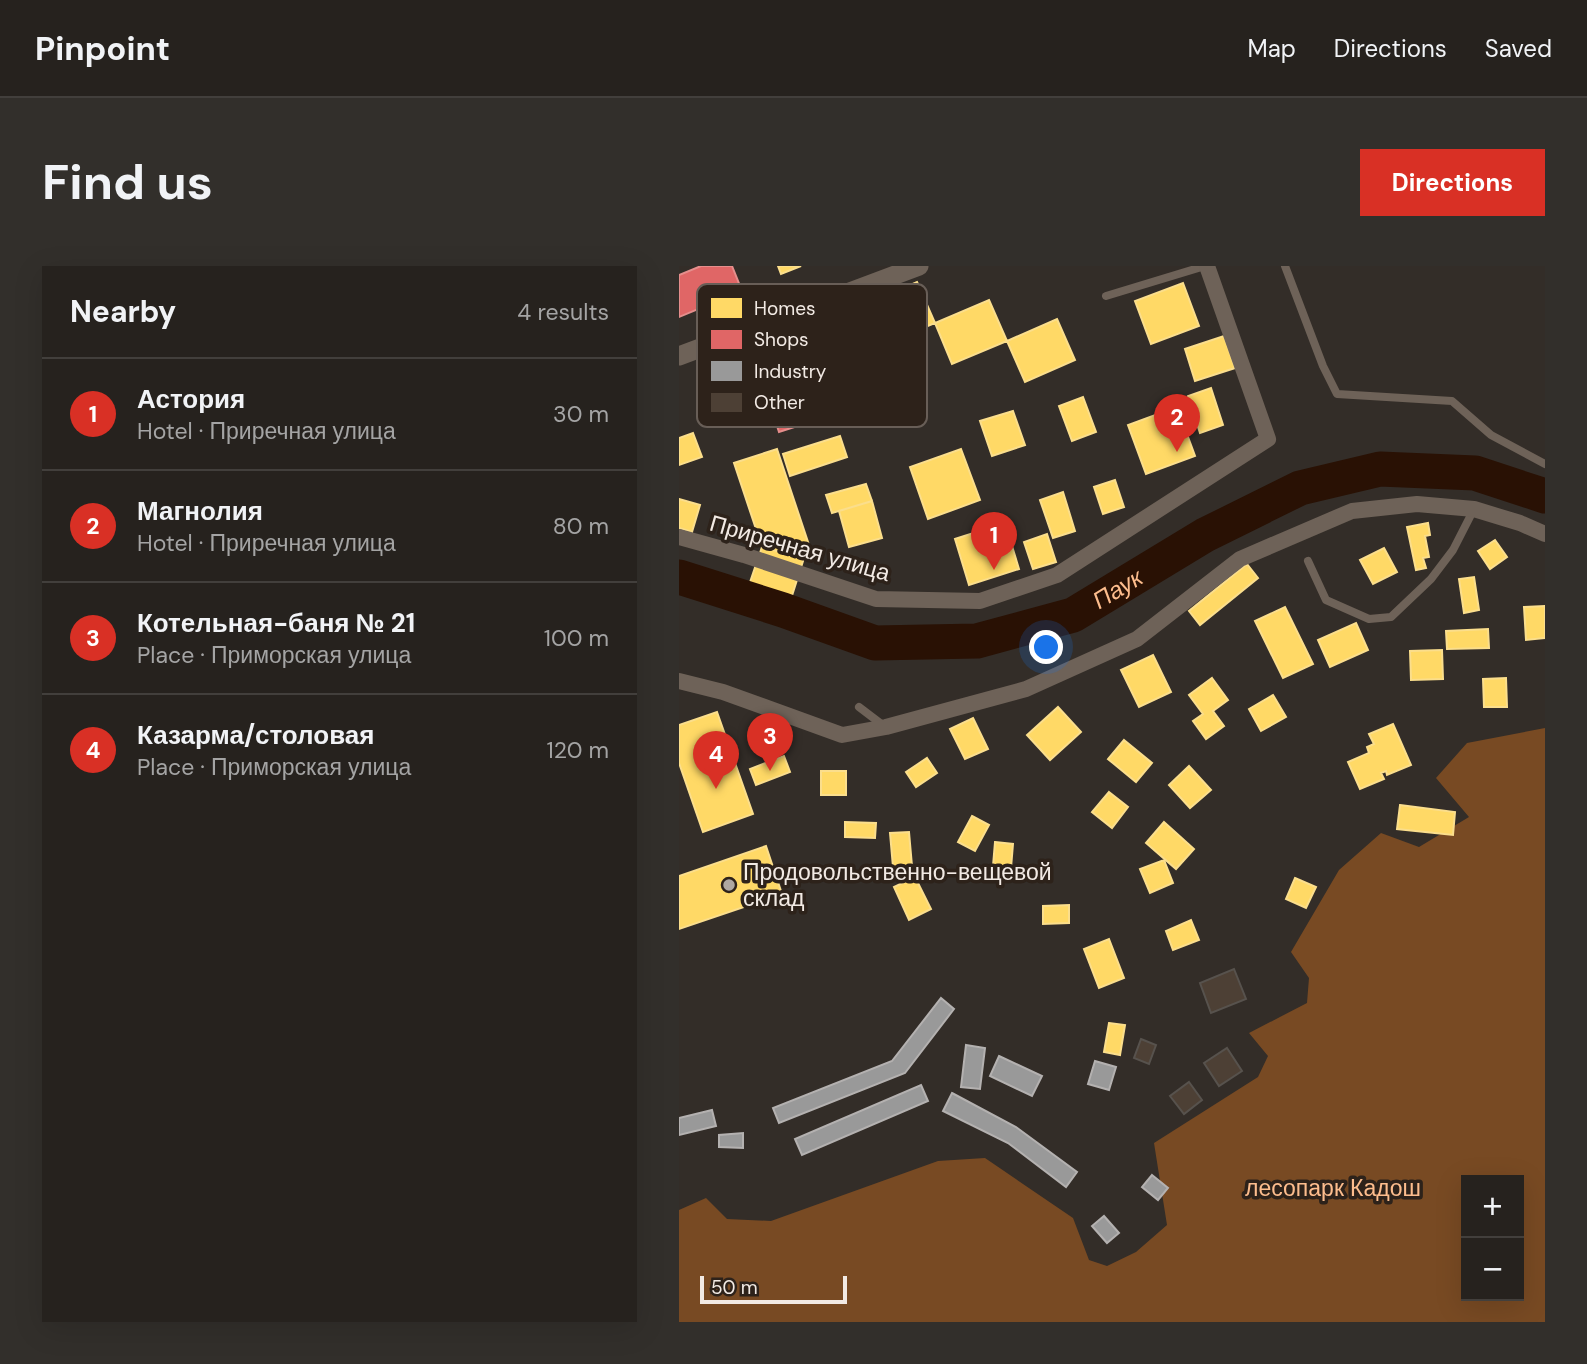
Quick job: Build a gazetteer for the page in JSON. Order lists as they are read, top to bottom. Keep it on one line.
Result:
{"streets":{"street":["Приречная улица"]},"water":["Паук"],"parks":["лесопарк Кадош"],"places":["Продовольственно-вещевой склад"],"legend":["Homes","Shops","Industry","Other"],"scale_bar":"50 m","page":{"header":"Pinpoint","nav":["Map","Directions","Saved"],"buttons":"Directions","title":"Find us","heading":["Nearby","4 results"],"list":[{"mark":"1","name":"Астория","note":"Hotel · Приречная улица","value":"30 m"},{"mark":"2","name":"Магнолия","note":"Hotel · Приречная улица","value":"80 m"},{"mark":"3","name":"Котельная-баня № 21","note":"Place · Приморская улица","value":"100 m"},{"mark":"4","name":"Казарма/столовая","note":"Place · Приморская улица","value":"120 m"}],"pins":["2","1","3","4"],"map_buttons":["+","−"],"scale":"50 m"}}
